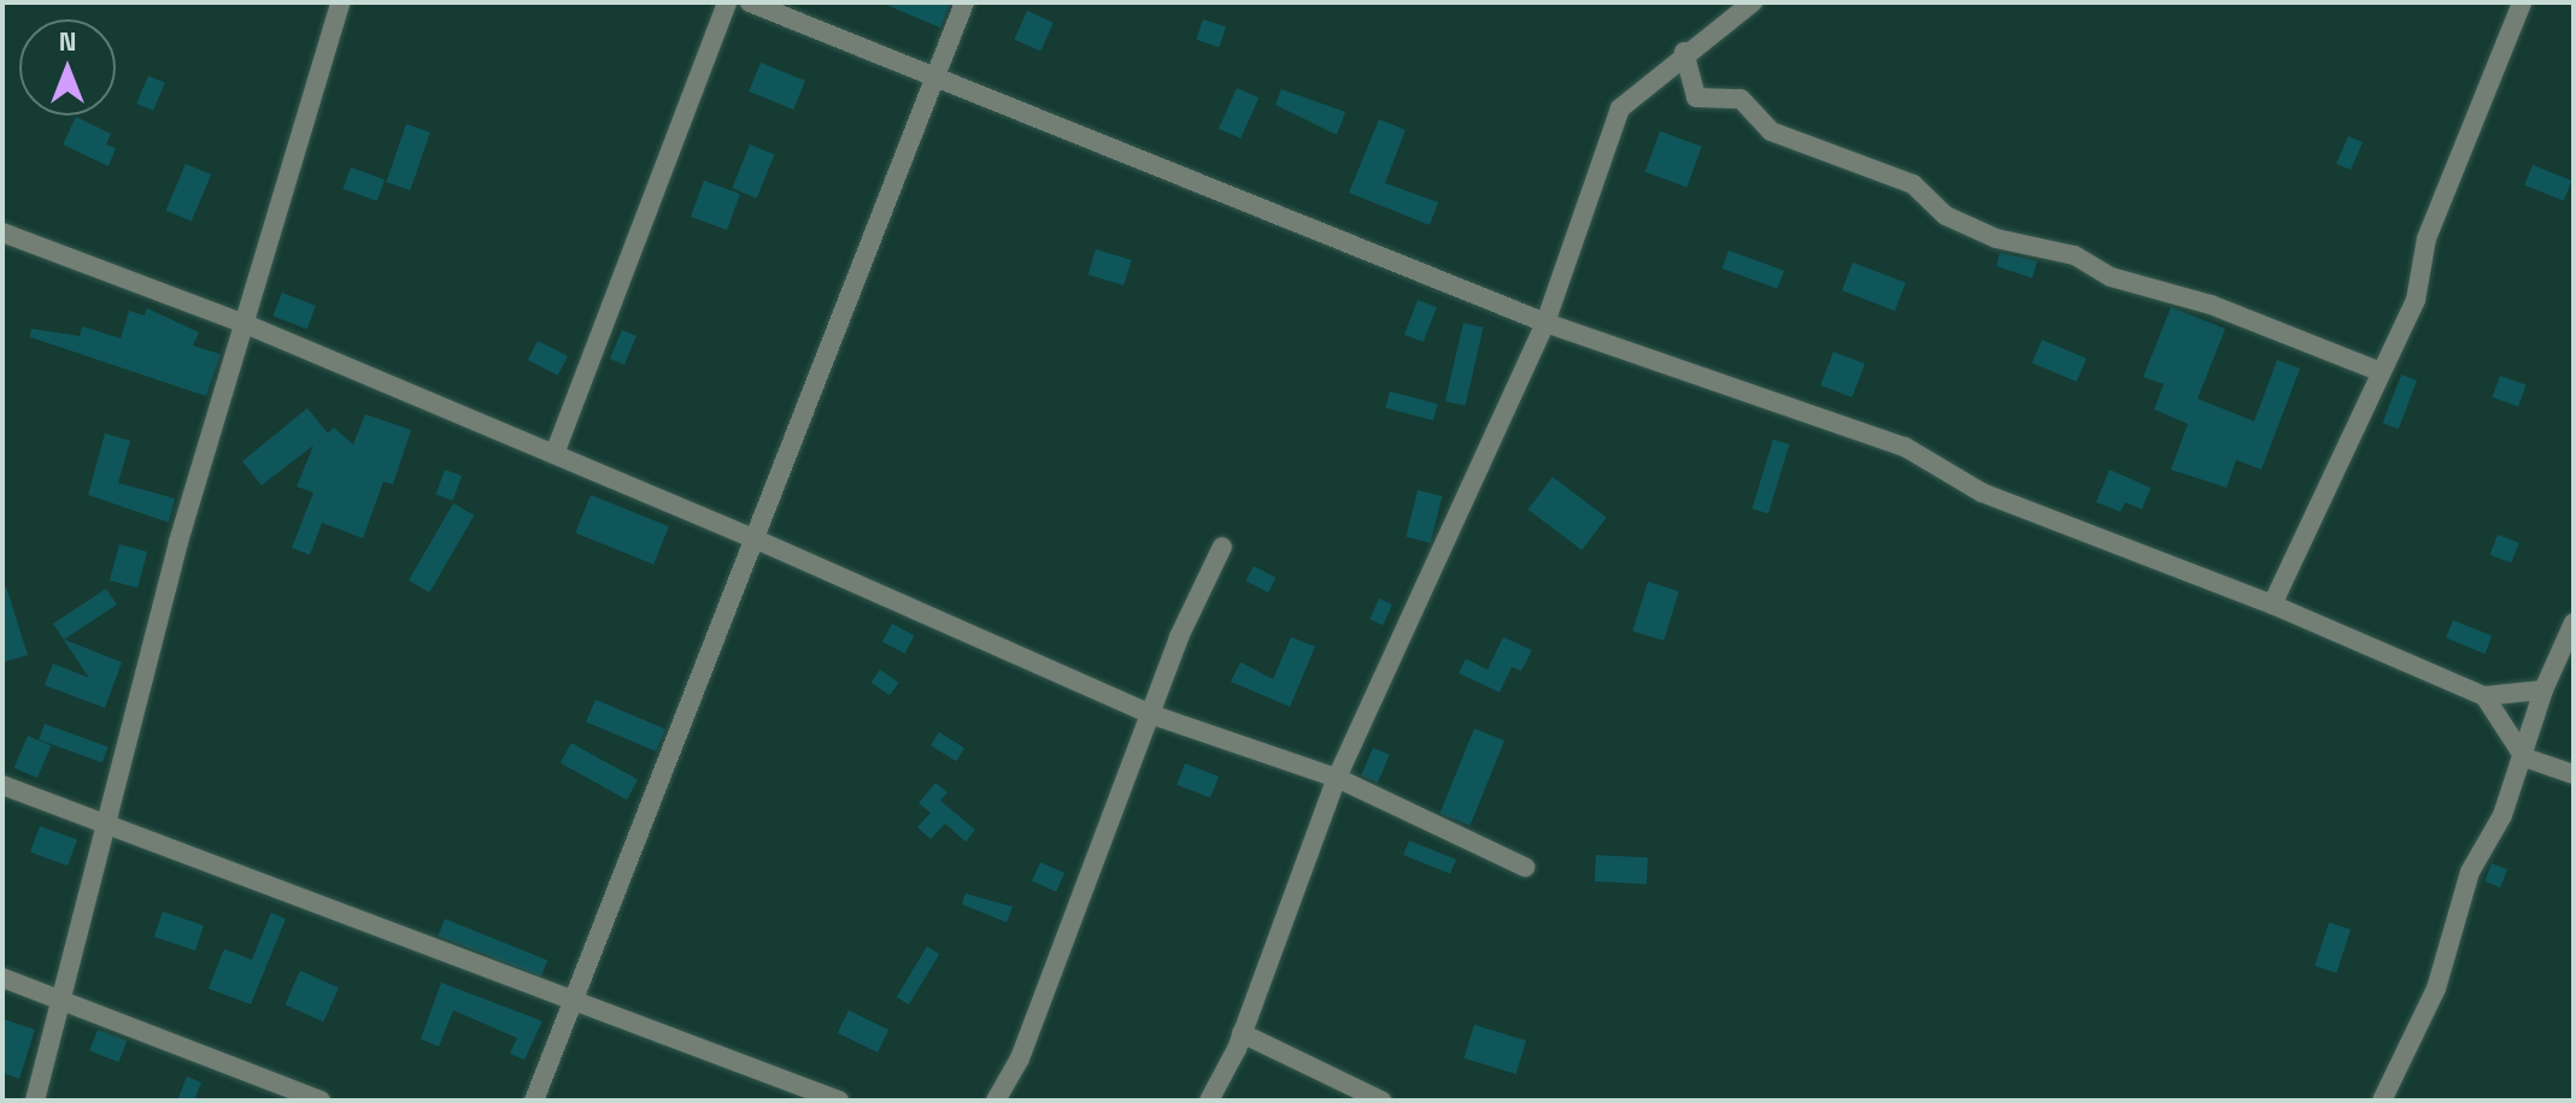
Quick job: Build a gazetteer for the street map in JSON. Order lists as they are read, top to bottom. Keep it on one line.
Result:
{"north":"top"}
